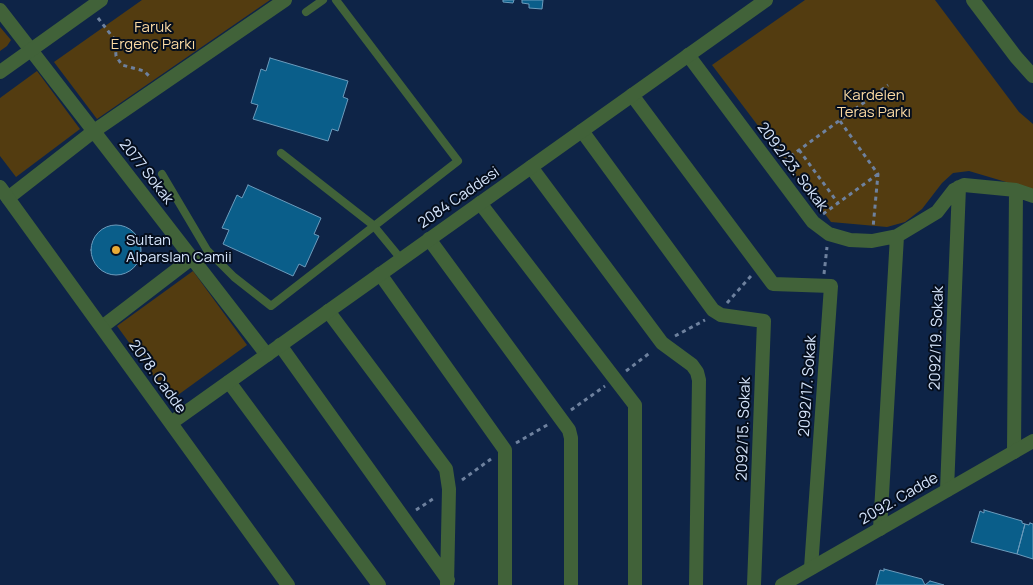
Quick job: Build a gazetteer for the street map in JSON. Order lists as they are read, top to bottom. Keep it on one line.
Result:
{"streets":{"street":["2092/23. Sokak","2077 Sokak","2084 Caddesi","2092/19. Sokak","2078. Cadde","2092/17. Sokak","2092/15. Sokak","2092. Cadde"]},"crossings":[["2092/23. Sokak","2084 Caddesi"],["2092/23. Sokak","2092/19. Sokak"],["2077 Sokak","2084 Caddesi"],["2084 Caddesi","2078. Cadde"],["2092/19. Sokak","2092. Cadde"],["2092/17. Sokak","2092. Cadde"]],"parks":["Faruk Ergenç Parkı","Kardelen Teras Parkı"],"places":["Sultan Alparslan Camii"]}
